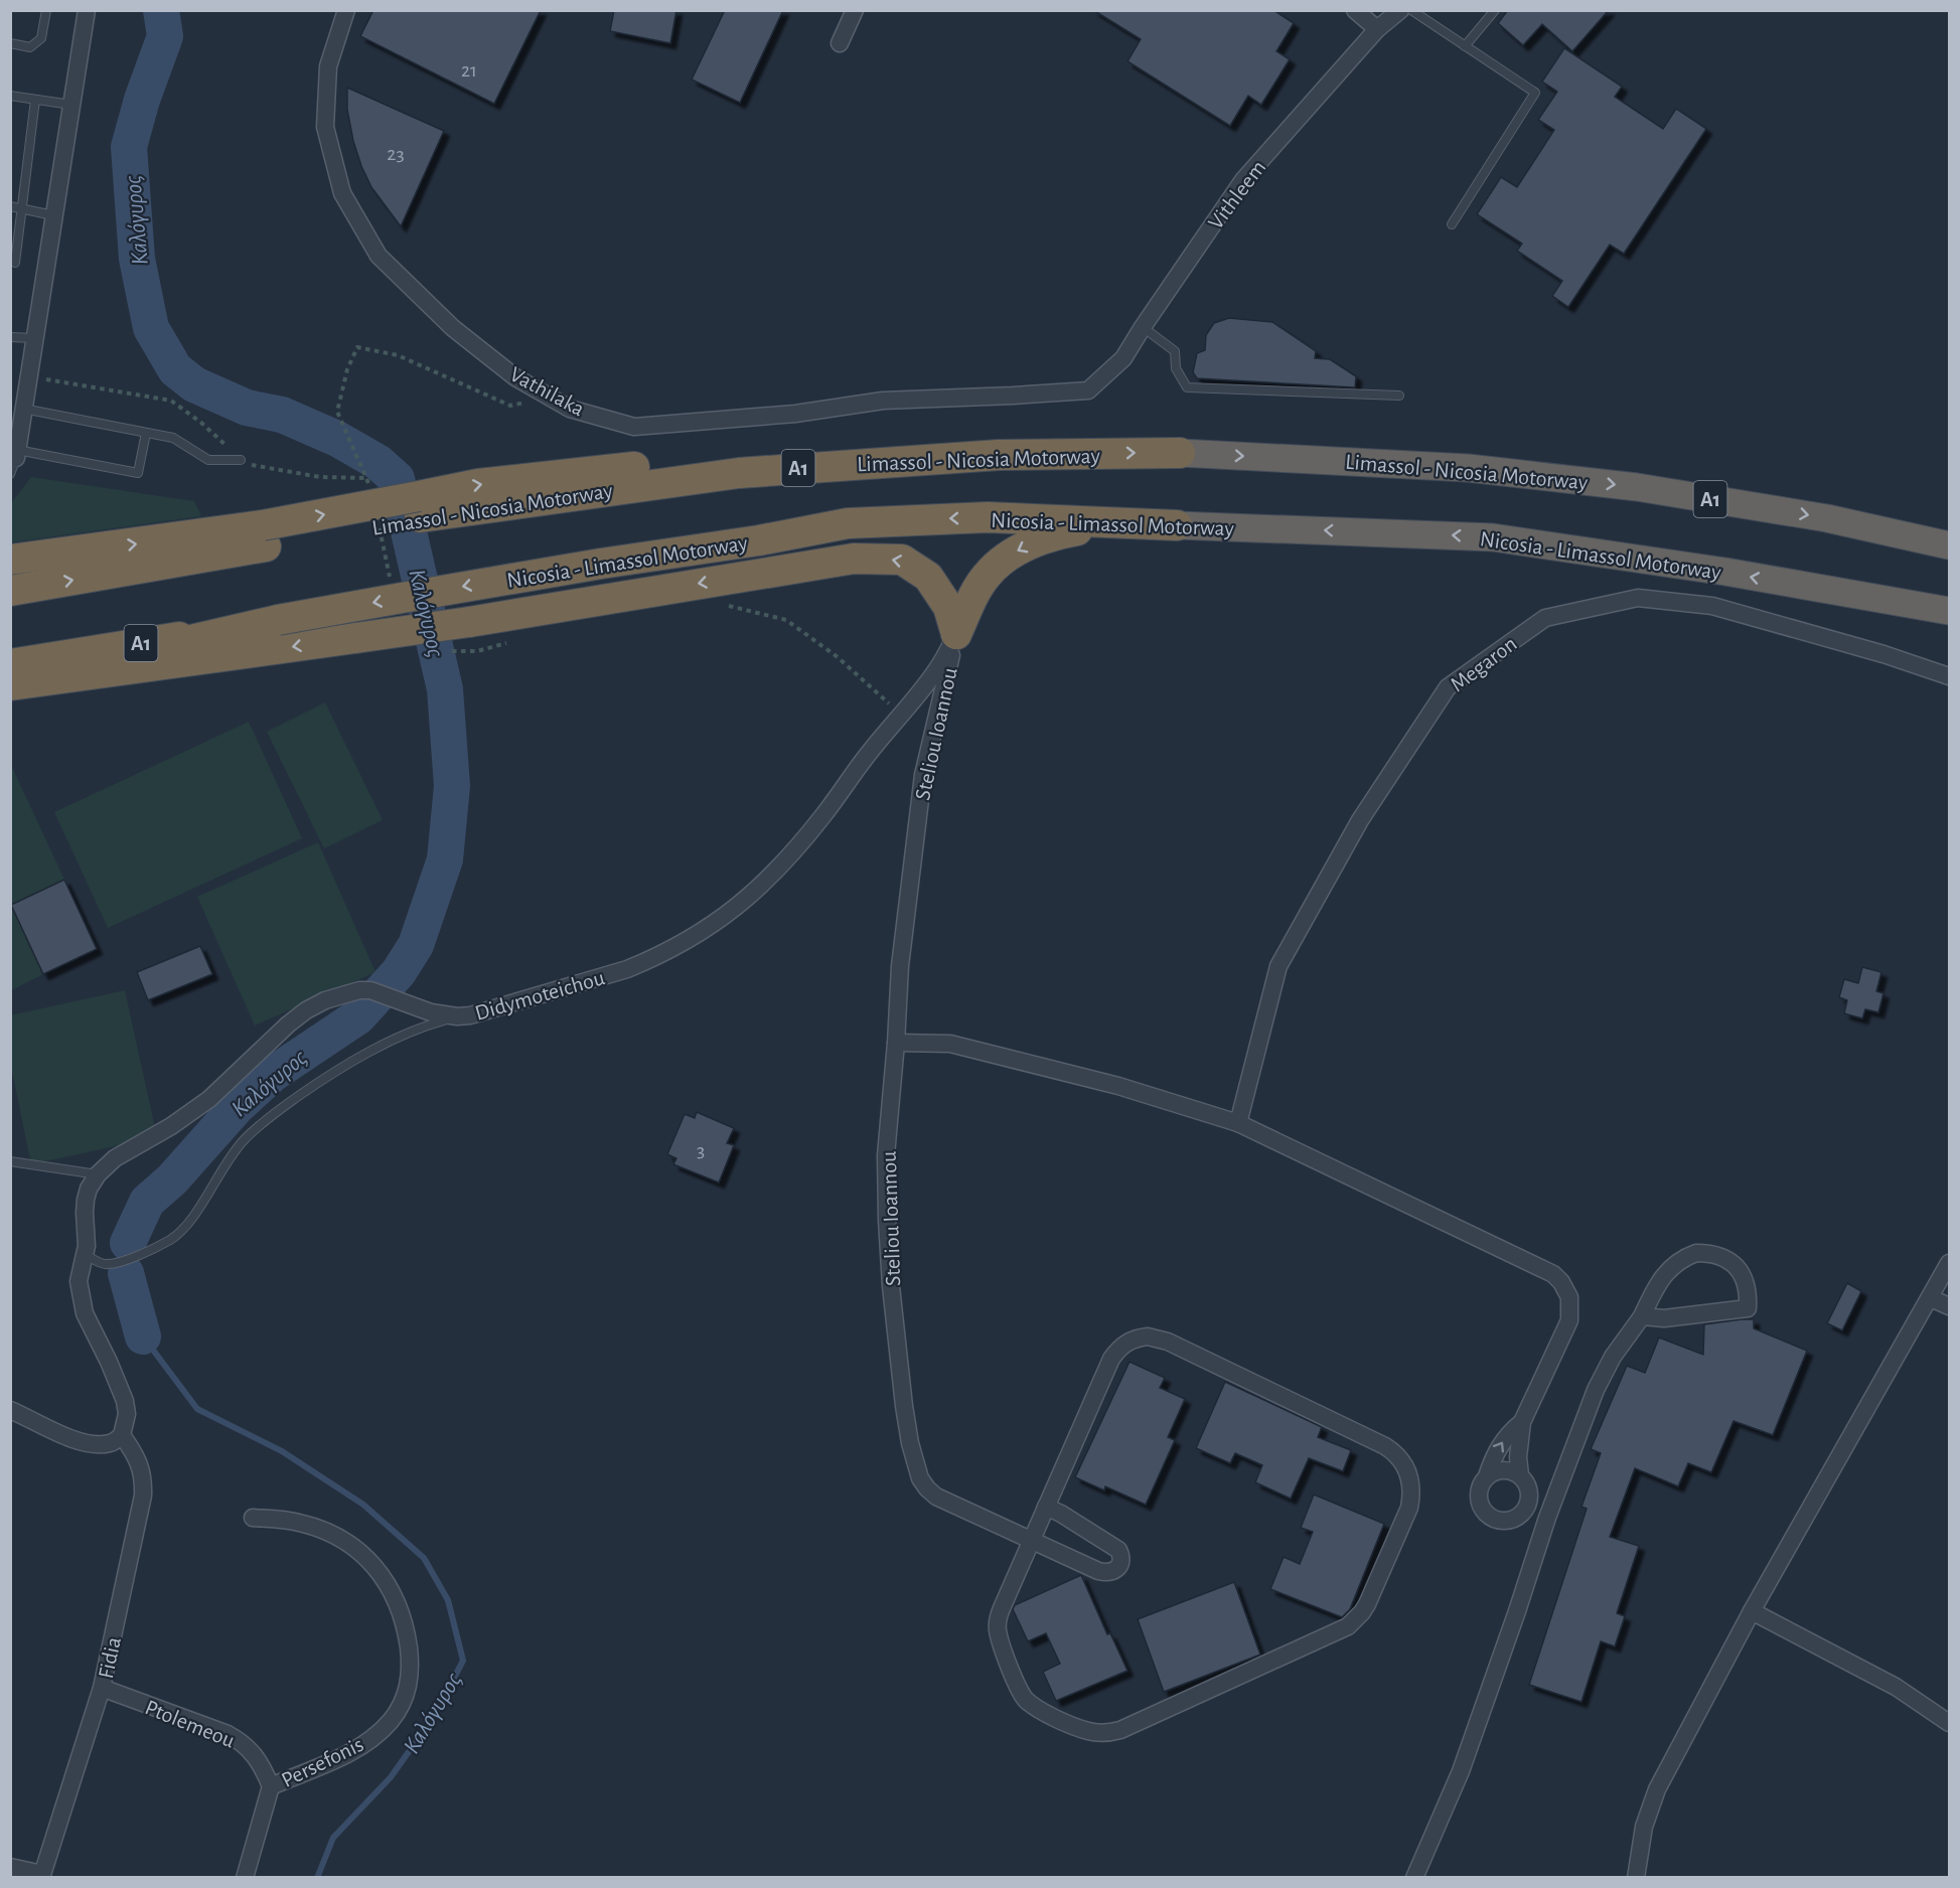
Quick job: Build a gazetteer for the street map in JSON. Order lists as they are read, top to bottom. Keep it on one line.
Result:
{"streets":{"highway":["Limassol - Nicosia Motorway","A1","Nicosia - Limassol Motorway"],"street":["Vithleem","Vathilaka","Megaron","Steliou Ioannou","Didymoteichou","Fidia","Ptolemeou","Persefonis"]},"crossings":[["Vithleem","Vathilaka"],["Steliou Ioannou","Didymoteichou"],["Didymoteichou","Fidia"],["Fidia","Ptolemeou"],["Ptolemeou","Persefonis"]],"water":["Καλόγυρος"],"house_numbers":["21","23","3"]}
